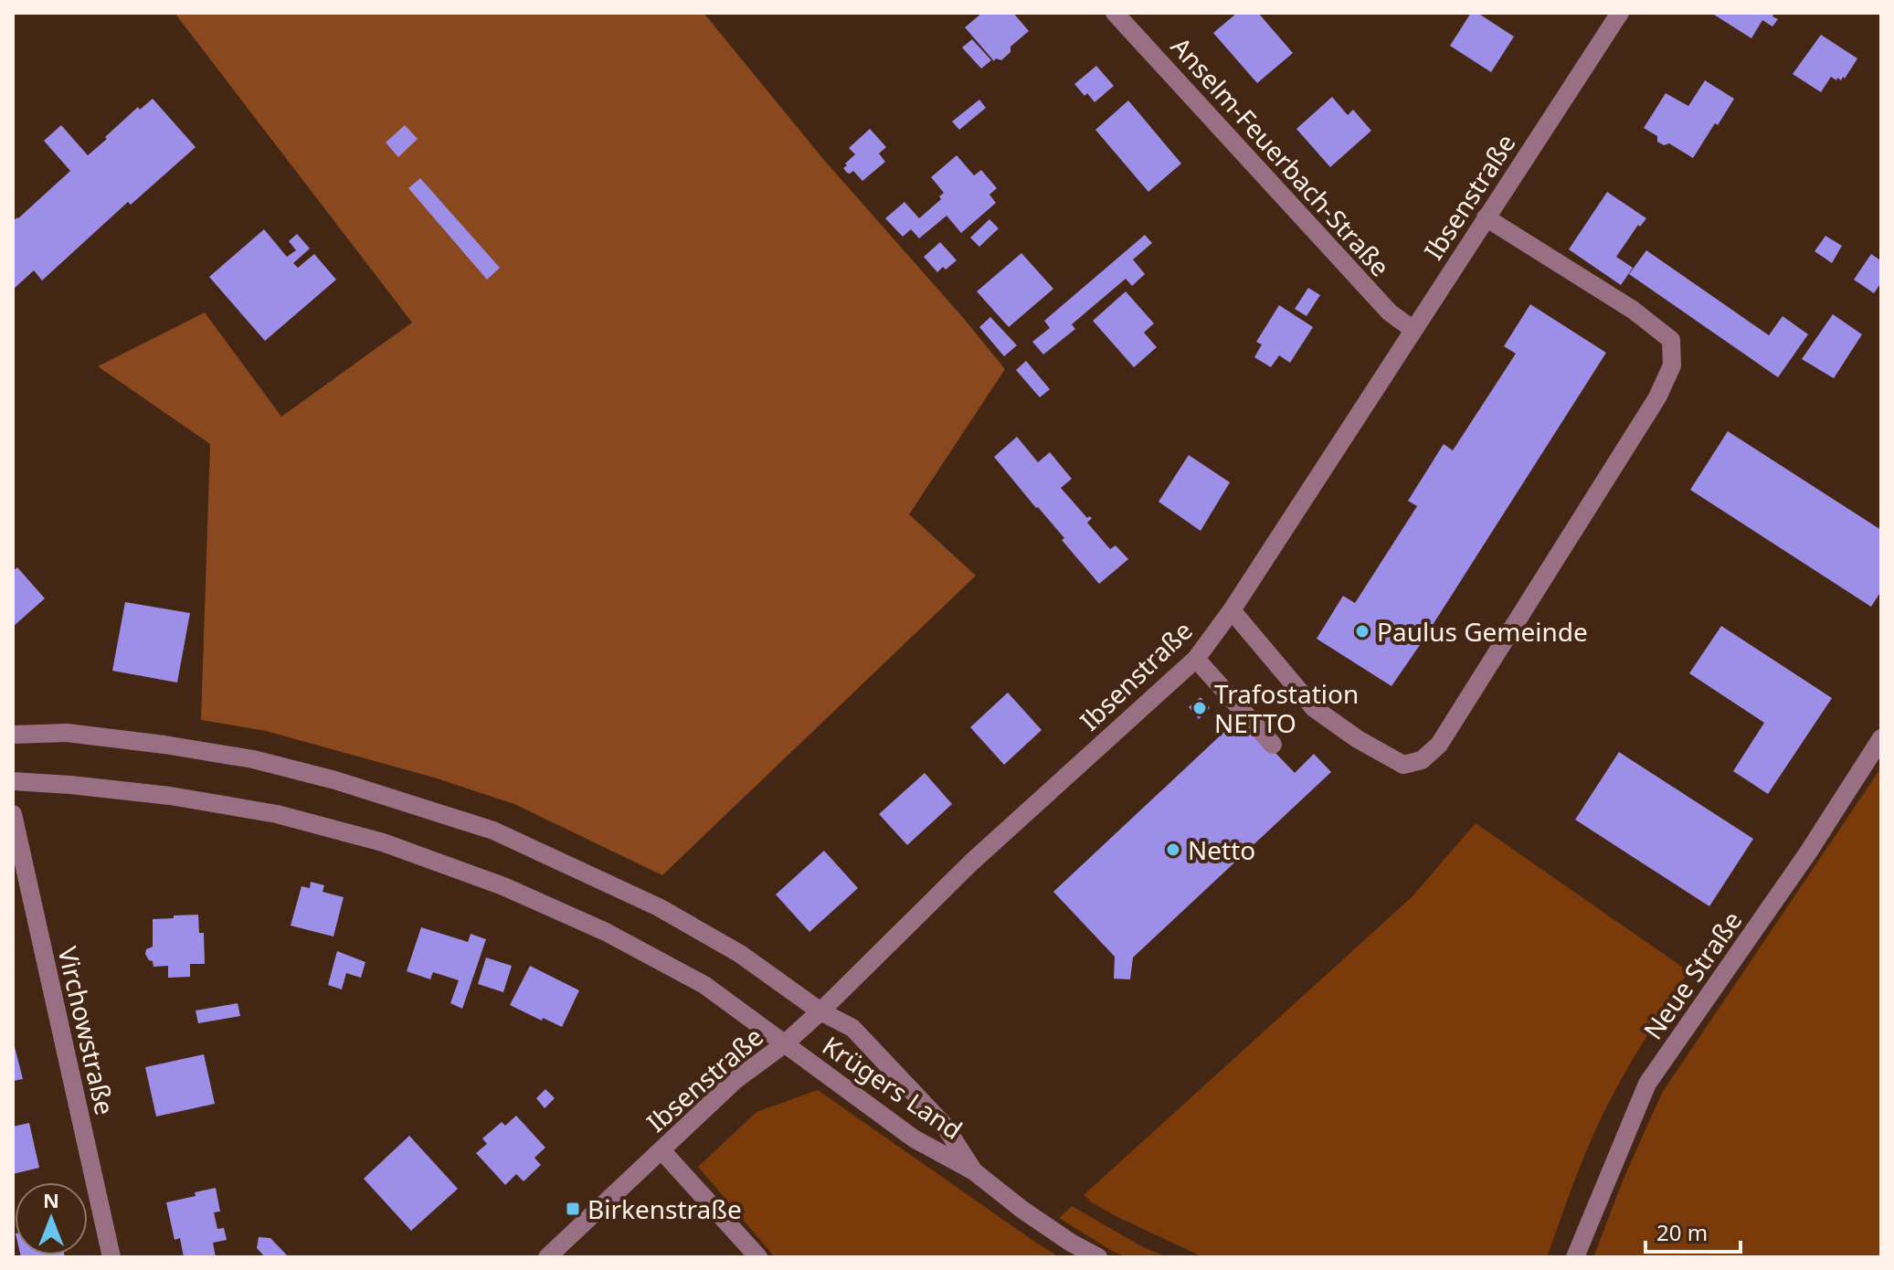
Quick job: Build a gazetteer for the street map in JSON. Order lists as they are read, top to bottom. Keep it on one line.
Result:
{"streets":{"street":["Anselm-Feuerbach-Straße","Ibsenstraße","Neue Straße","Virchowstraße","Krügers Land"]},"crossings":[["Anselm-Feuerbach-Straße","Ibsenstraße"],["Ibsenstraße","Krügers Land"]],"places":{"other":["Paulus Gemeinde","Trafostation NETTO","Netto"],"transit":["Birkenstraße"]},"scale_bar":"20 m","north":"top"}
